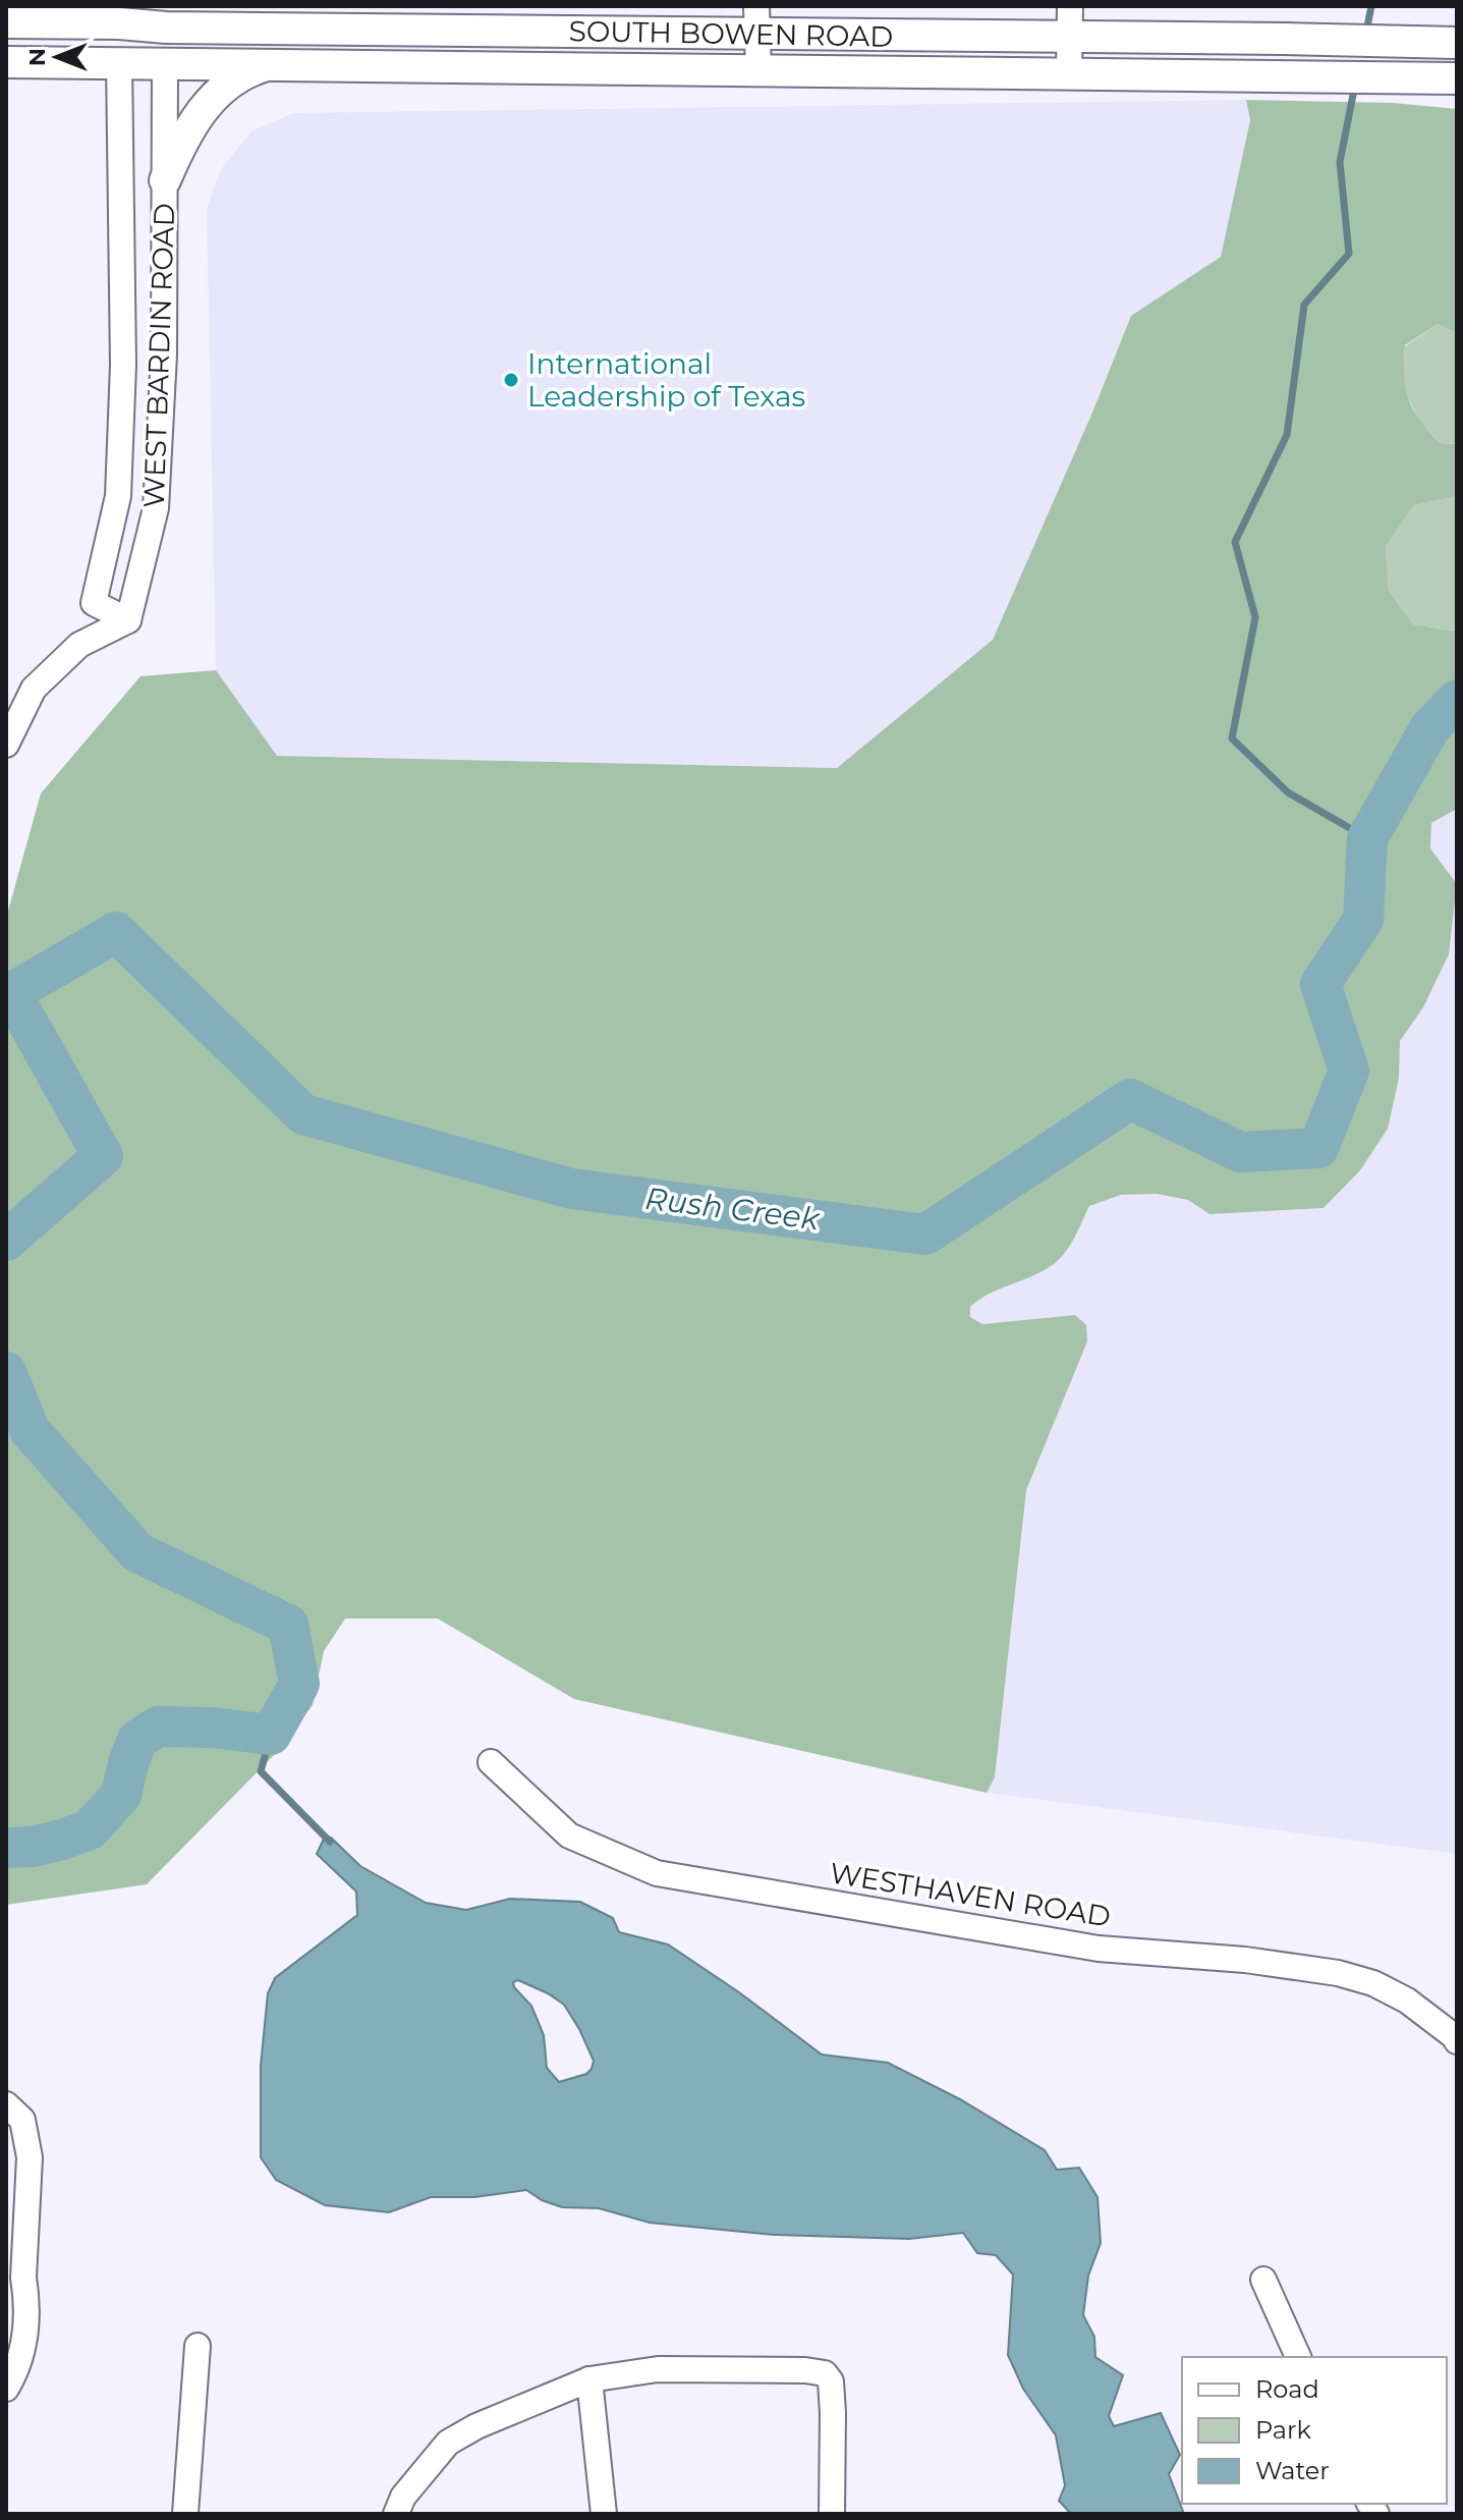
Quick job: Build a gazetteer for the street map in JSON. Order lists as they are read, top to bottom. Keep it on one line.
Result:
{"streets":{"main road":["SOUTH BOWEN ROAD","WEST BARDIN ROAD"],"street":["WESTHAVEN ROAD"]},"crossings":[["SOUTH BOWEN ROAD","WEST BARDIN ROAD"]],"water":["Rush Creek"],"places":["International Leadership of Texas"],"legend":["Road","Park","Water"],"north":"left"}
